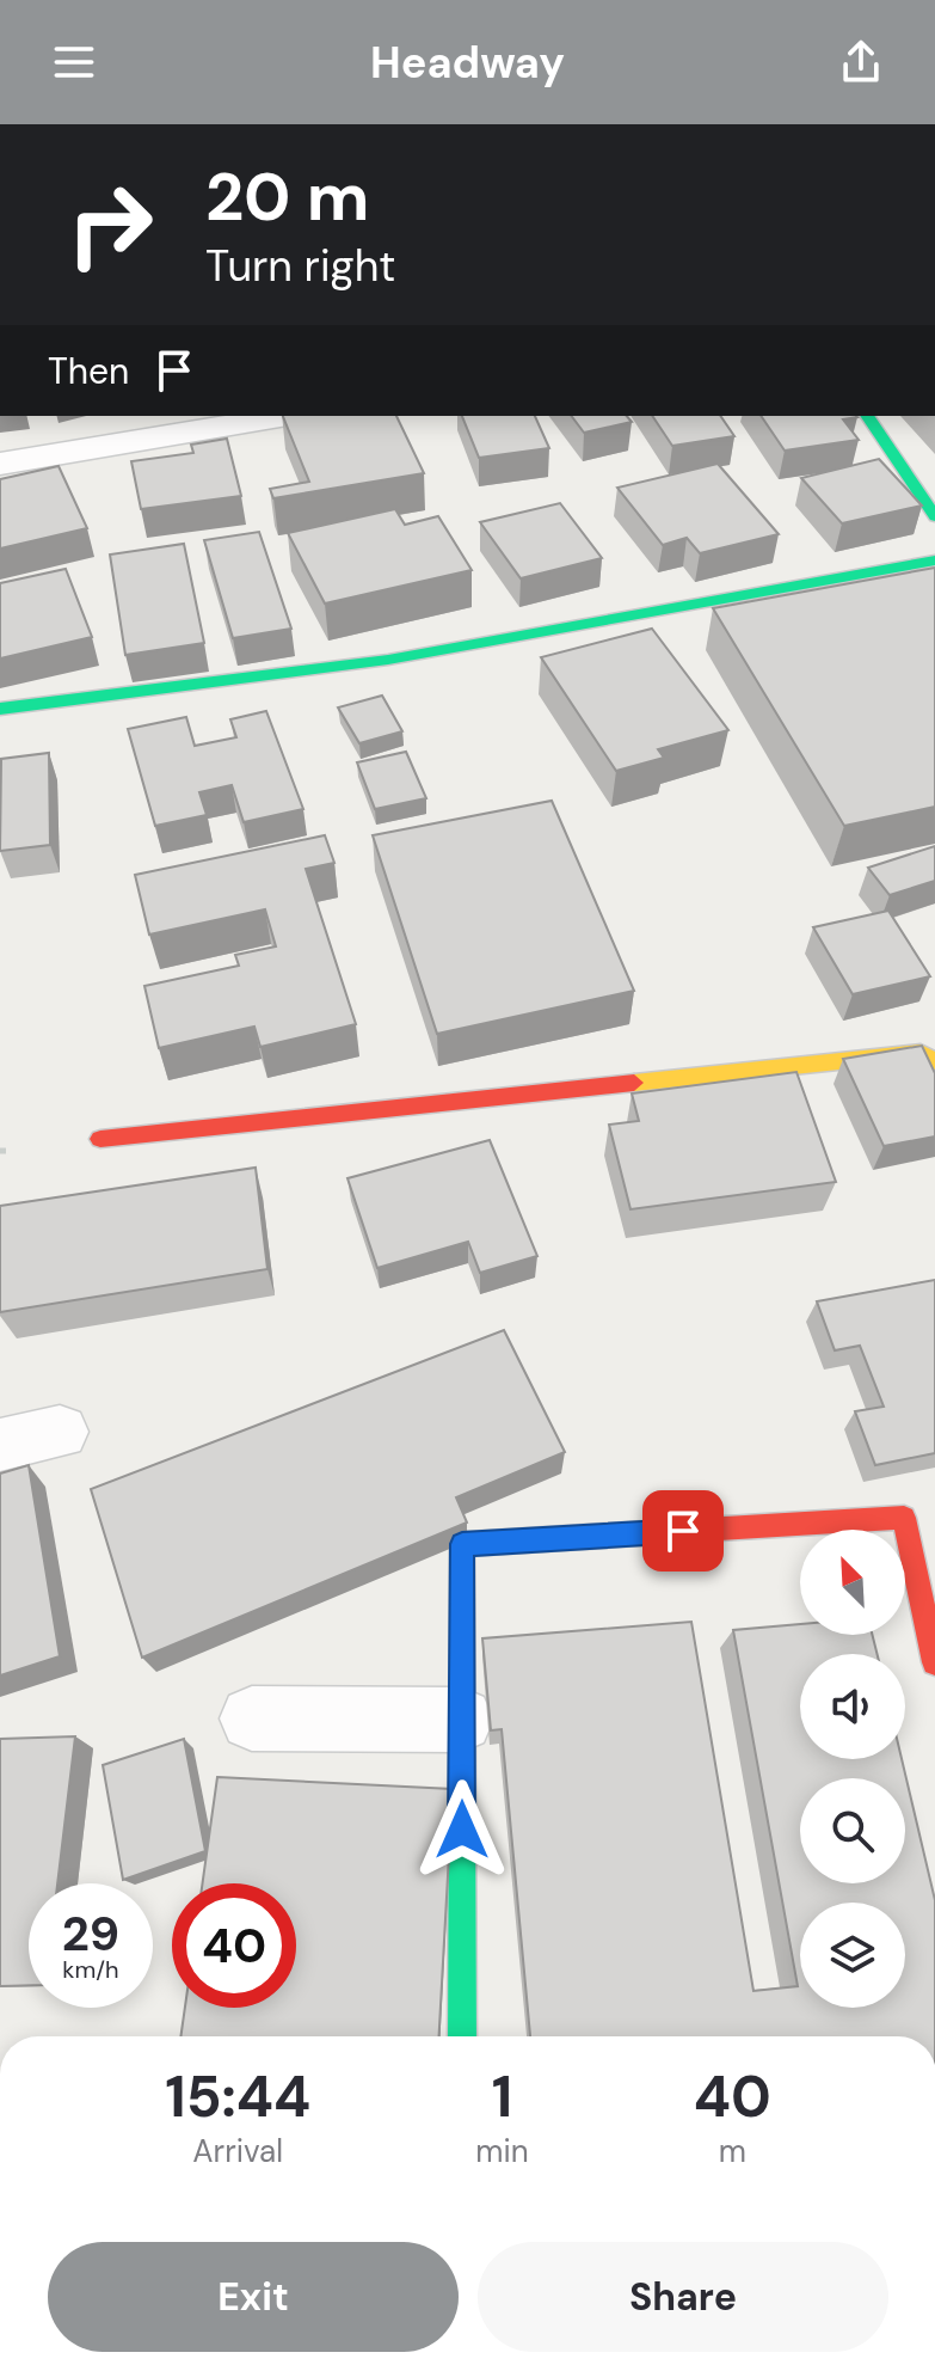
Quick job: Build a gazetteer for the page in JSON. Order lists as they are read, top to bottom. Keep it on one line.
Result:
{"north":"top left","page":{"header":"Headway","turn":["20 m","Turn right"],"then":"Then","speed":"29 km/h","limit":"40","eta":["15:44","Arrival","1","min","40","m"],"buttons":["Exit","Share"]}}
